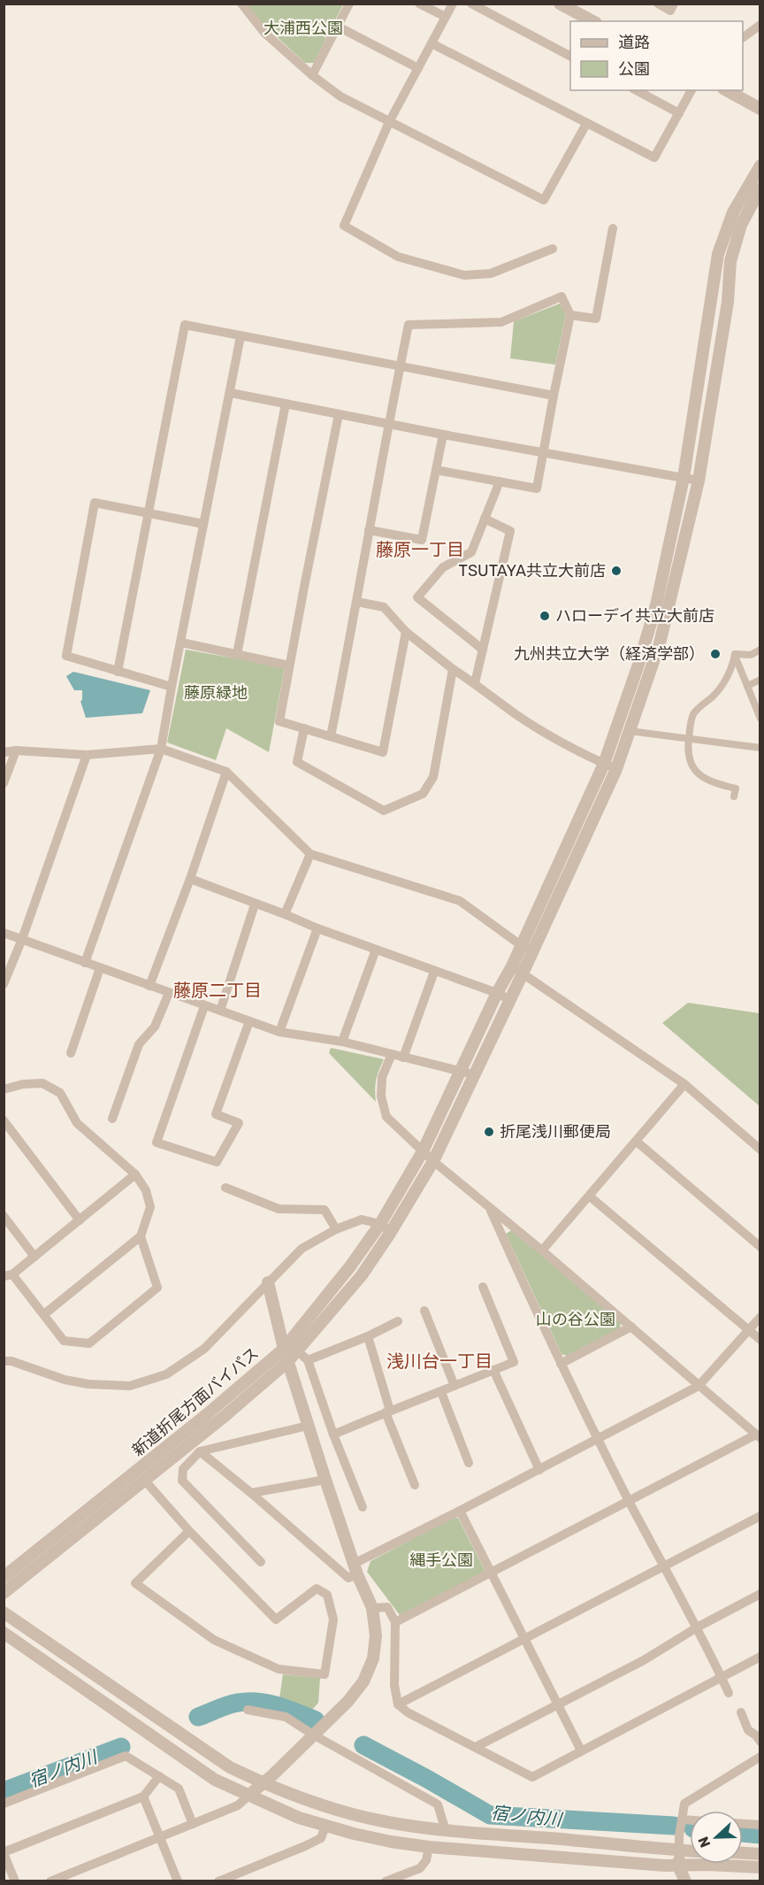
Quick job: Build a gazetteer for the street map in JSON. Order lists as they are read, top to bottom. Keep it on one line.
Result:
{"streets":{"street":["新道折尾方面バイパス"]},"districts":["藤原一丁目","藤原二丁目","浅川台一丁目"],"water":["宿ノ内川"],"parks":["大浦西公園","藤原緑地","山の谷公園","縄手公園"],"places":["TSUTAYA共立大前店","ハローデイ共立大前店","九州共立大学（経済学部）","折尾浅川郵便局"],"legend":["道路","公園"],"north":"left"}
